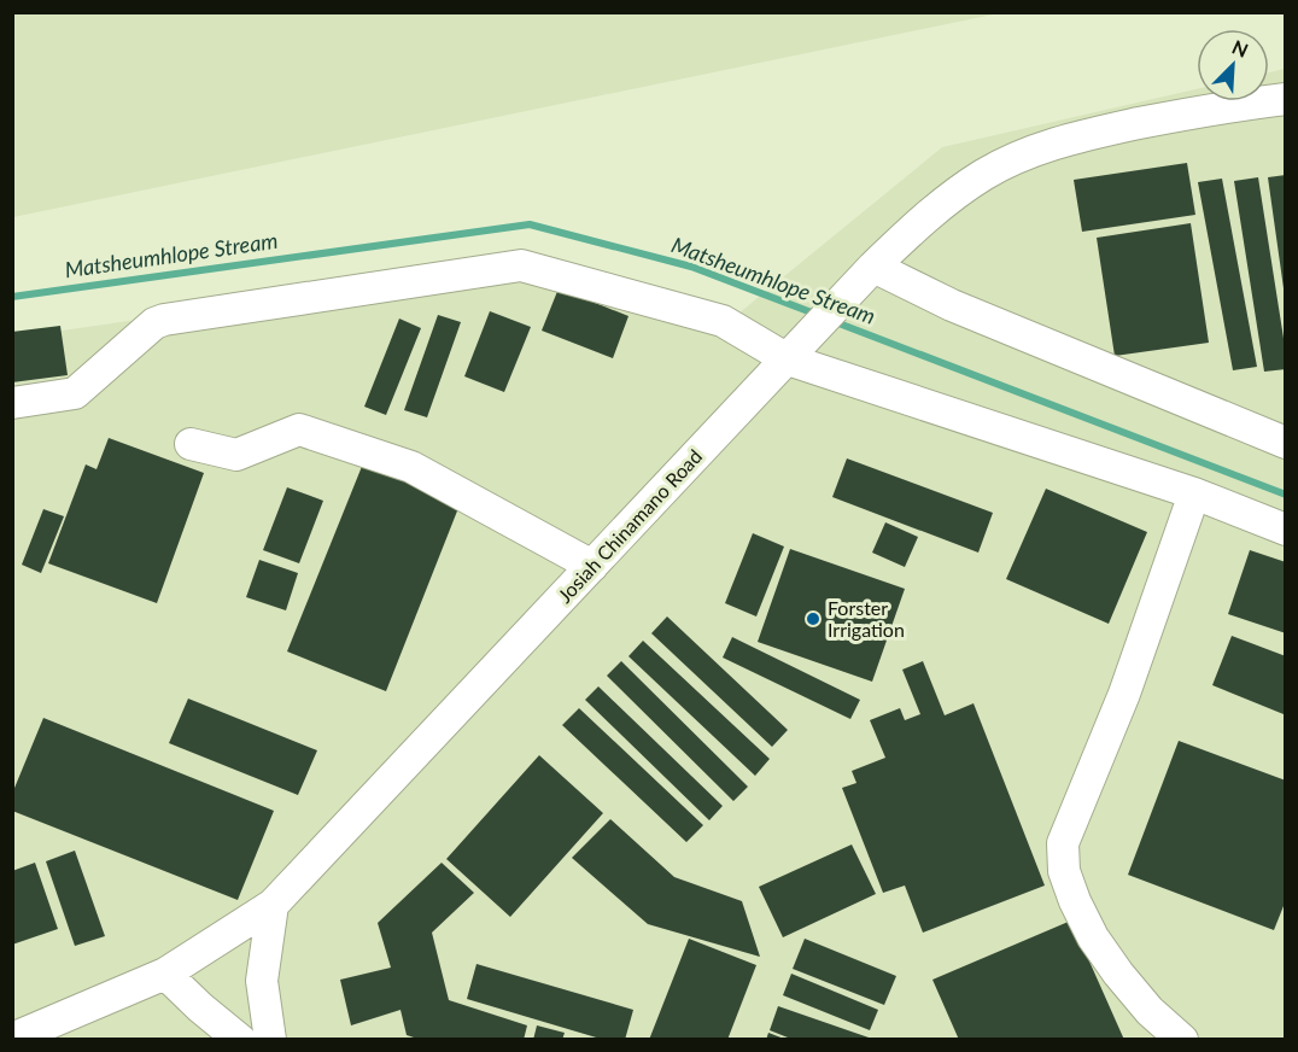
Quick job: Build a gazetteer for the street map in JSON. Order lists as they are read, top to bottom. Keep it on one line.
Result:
{"streets":{"street":["Josiah Chinamano Road"]},"water":["Matsheumhlope Stream"],"places":["Forster Irrigation"],"north":"top right"}
